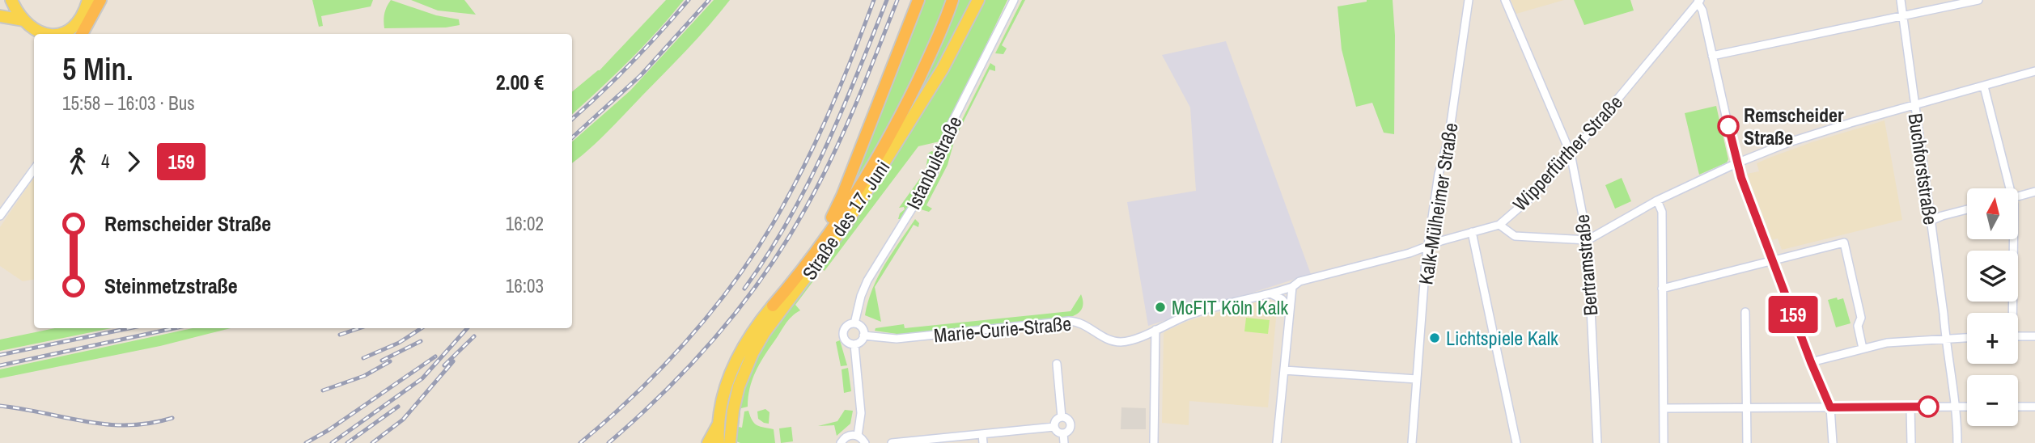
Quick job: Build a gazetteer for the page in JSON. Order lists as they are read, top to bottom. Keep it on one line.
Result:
{"streets":{"main road":["Straße des 17. Juni"],"street":["Wipperfürther Straße","Istanbulstraße","Buchforststraße","Kalk-Mülheimer Straße","Bertramstraße","Marie-Curie-Straße"]},"crossings":[["Wipperfürther Straße","Kalk-Mülheimer Straße"],["Wipperfürther Straße","Bertramstraße"],["Wipperfürther Straße","Marie-Curie-Straße"],["Istanbulstraße","Marie-Curie-Straße"]],"places":["Remscheider Straße","McFIT Köln Kalk","Lichtspiele Kalk"],"lines":["bus line 159"],"north":"top","page":{"on_map":"159","heading":["5 Min.","15:58 – 16:03 · Bus","2.00 €"],"legs":["4","159"],"map_buttons":["+","−"],"list":[{"name":"Remscheider Straße","value":"16:02"},{"name":"Steinmetzstraße","value":"16:03"}]}}
